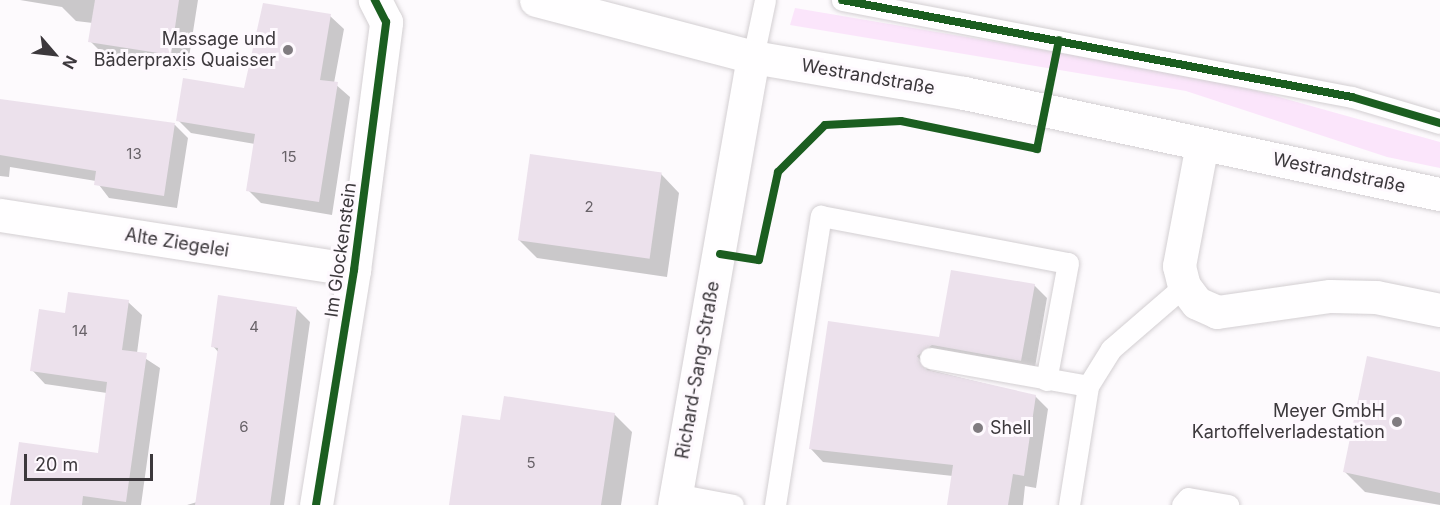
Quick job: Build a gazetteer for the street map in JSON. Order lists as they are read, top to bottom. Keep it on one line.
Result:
{"streets":{"street":["Westrandstraße","Alte Ziegelei","Im Glockenstein","Richard-Sang-Straße"]},"crossings":[["Westrandstraße","Richard-Sang-Straße"],["Alte Ziegelei","Im Glockenstein"]],"places":["Massage und Bäderpraxis Quaisser","Meyer GmbH Kartoffelverladestation","Shell"],"house_numbers":["13","15","2","4","14","6","5"],"scale_bar":"20 m","north":"bottom right"}
